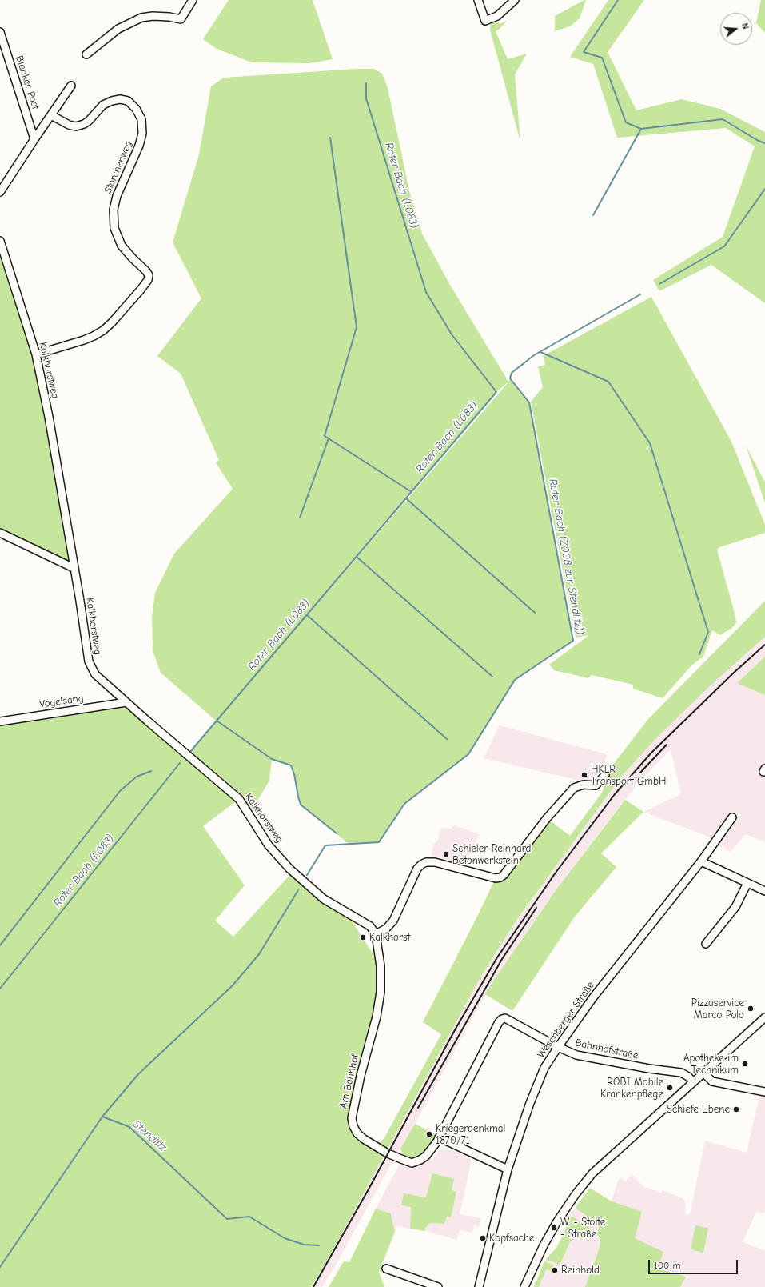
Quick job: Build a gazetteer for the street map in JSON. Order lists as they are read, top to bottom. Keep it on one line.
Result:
{"streets":{"street":["Blanker Post","Storchenweg","Kalkhorstweg","Vogelsang","Wesenberger Straße","Bahnhofstraße","Am Bahnhof"]},"crossings":[["Blanker Post","Storchenweg"],["Storchenweg","Kalkhorstweg"],["Kalkhorstweg","Vogelsang"],["Kalkhorstweg","Am Bahnhof"],["Wesenberger Straße","Bahnhofstraße"],["Bahnhofstraße","Am Bahnhof"]],"water":["Roter Bach (L083)","Roter Bach (Z008 zur Stendlitz))","Stendlitz"],"places":["HKLR Transport GmbH","Schieler Reinhard Betonwerkstein","Kalkhorst","Pizzaservice Marco Polo","Apotheke im Technikum","ROBI Mobile Krankenpflege","Schiefe Ebene","Kriegerdenkmal 1870/71","W. - Stolte - Straße","Kopfsache","Reinhold"],"scale_bar":"100 m","north":"right"}
